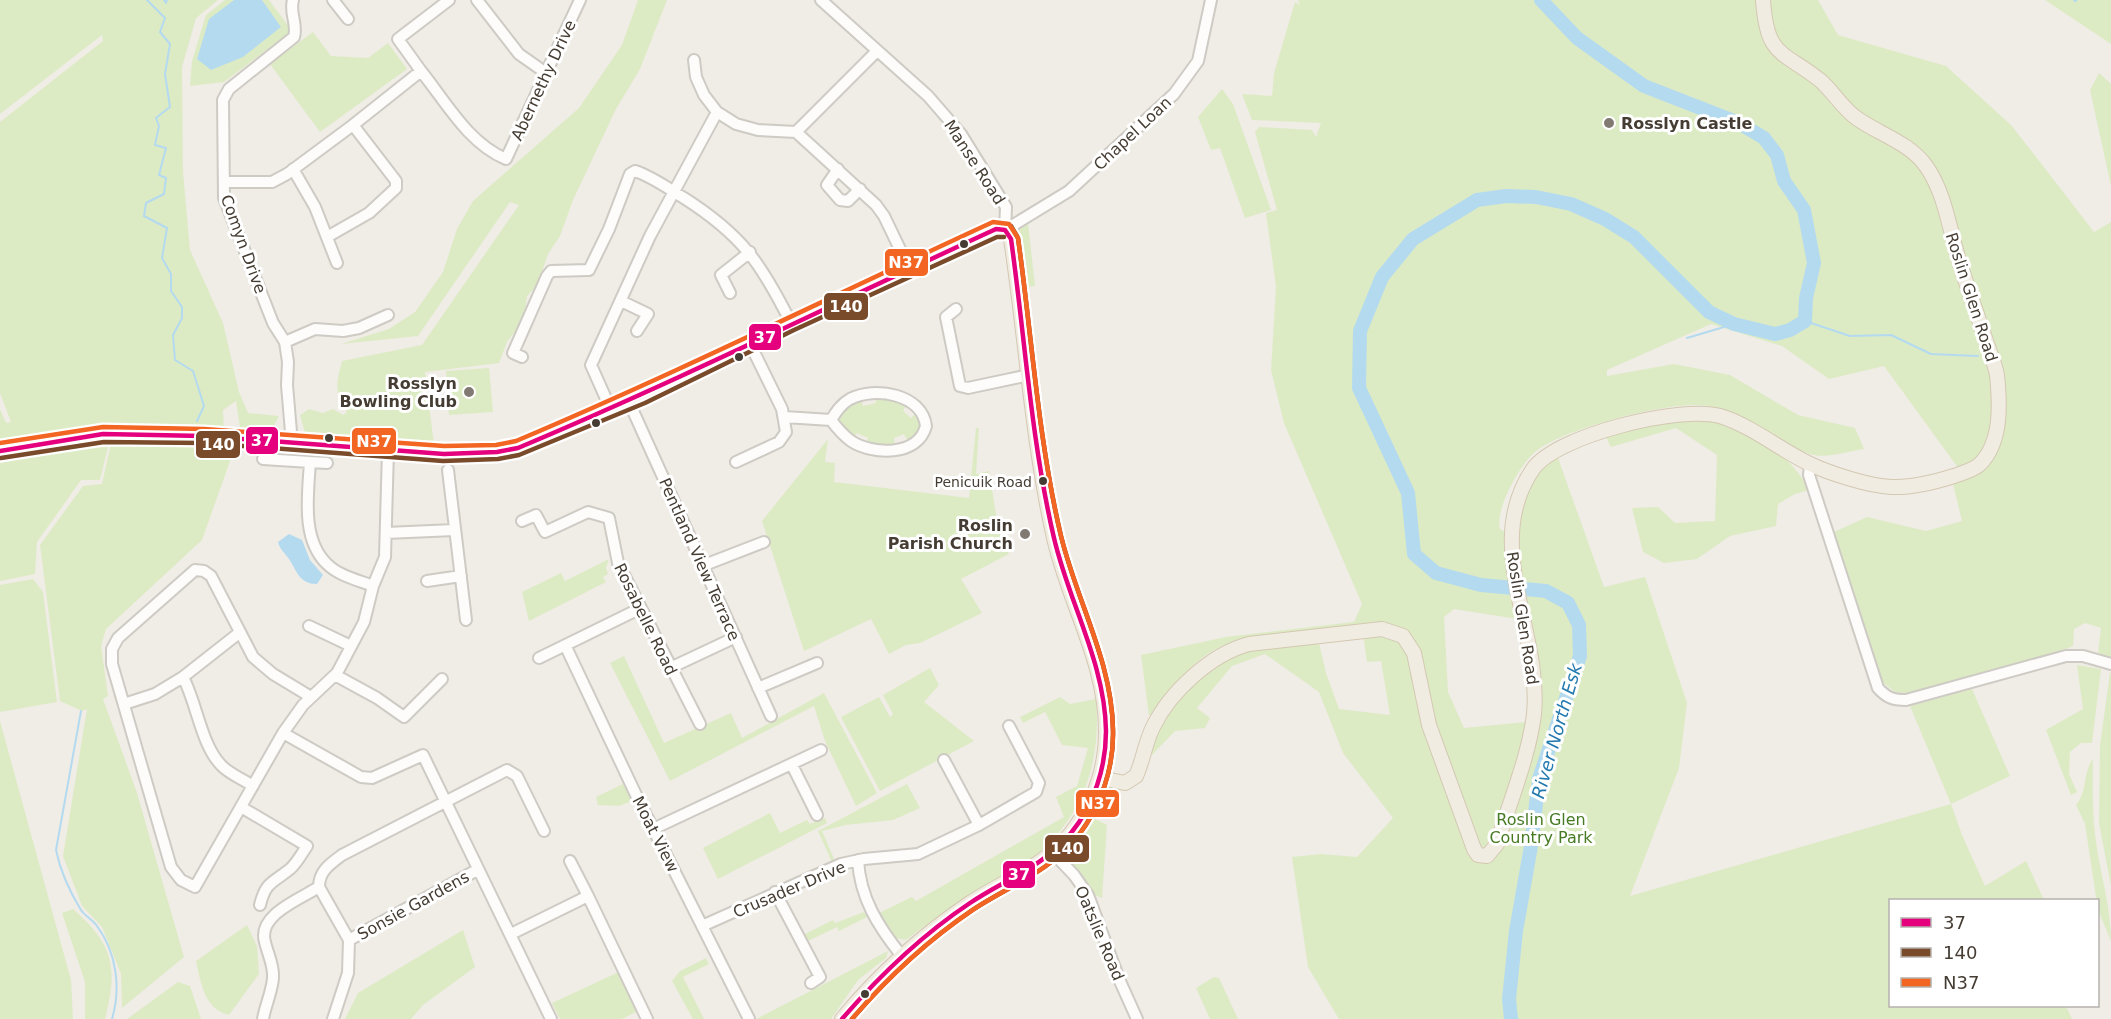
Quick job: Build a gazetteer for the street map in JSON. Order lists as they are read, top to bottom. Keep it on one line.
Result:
{"streets":{"main road":["Roslin Glen Road"],"street":["Abernethy Drive","Chapel Loan","Manse Road","Comyn Drive","Pentland View Terrace","Rosabelle Road","Moat View","Crusader Drive","Sonsie Gardens","Oatslie Road"]},"crossings":[["Chapel Loan","Manse Road"],["Moat View","Crusader Drive"]],"water":["River North Esk"],"parks":["Roslin Glen Country Park"],"places":["Rosslyn Castle","Rosslyn Bowling Club","Penicuik Road","Roslin Parish Church"],"lines":["transit line N37","transit line 140","transit line 37"],"legend":["37","140","N37"]}
